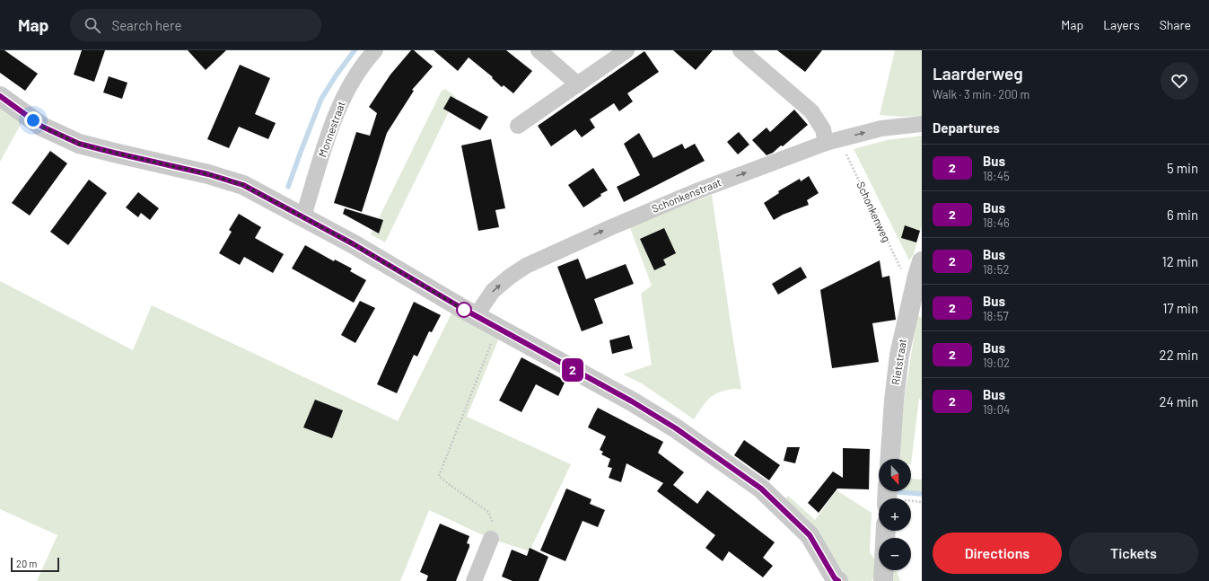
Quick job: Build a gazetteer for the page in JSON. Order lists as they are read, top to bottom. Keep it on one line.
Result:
{"streets":{"street":["Monnestraat","Schonkenstraat","Rietstraat"],"path":["Schonkenweg"]},"crossings":[["Schonkenstraat","Schonkenweg"],["Schonkenweg","Rietstraat"]],"one_way":["Schonkenstraat"],"lines":["bus line 2"],"scale_bar":"20 m","north":"bottom","page":{"header":"Map","search":"Search here","nav":["Map","Layers","Share"],"on_map":"2","heading":[["Laarderweg","Walk · 3 min · 200 m"],"Departures"],"list":[{"mark":"2","name":"Bus","note":"18:45","value":"5 min"},{"mark":"2","name":"Bus","note":"18:46","value":"6 min"},{"mark":"2","name":"Bus","note":"18:52","value":"12 min"},{"mark":"2","name":"Bus","note":"18:57","value":"17 min"},{"mark":"2","name":"Bus","note":"19:02","value":"22 min"},{"mark":"2","name":"Bus","note":"19:04","value":"24 min"}],"map_buttons":["+","−"],"buttons":["Directions","Tickets"],"scale":"20 m"}}
